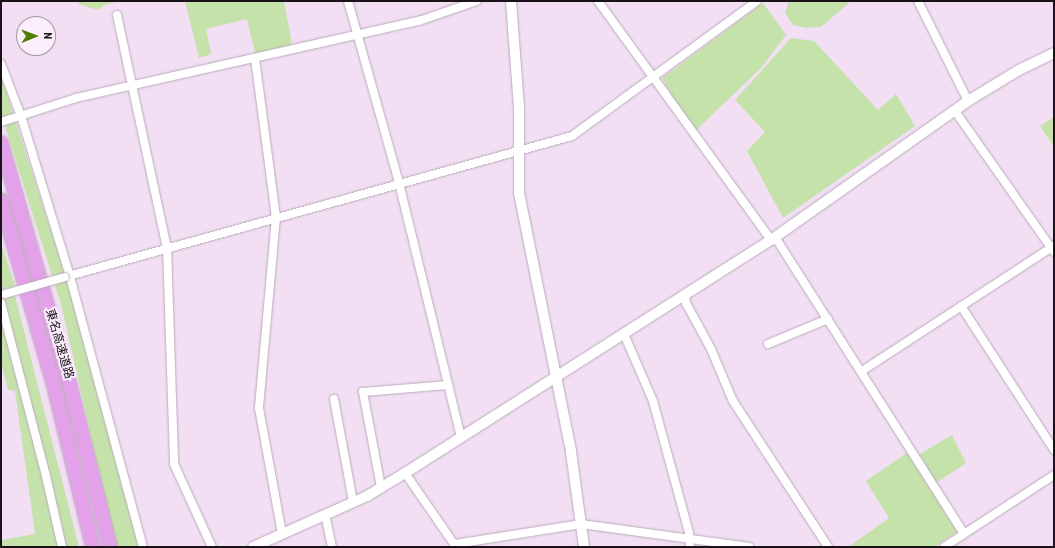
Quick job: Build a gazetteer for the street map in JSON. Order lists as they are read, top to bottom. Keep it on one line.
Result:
{"streets":{"highway":["東名高速道路"]},"north":"right"}
